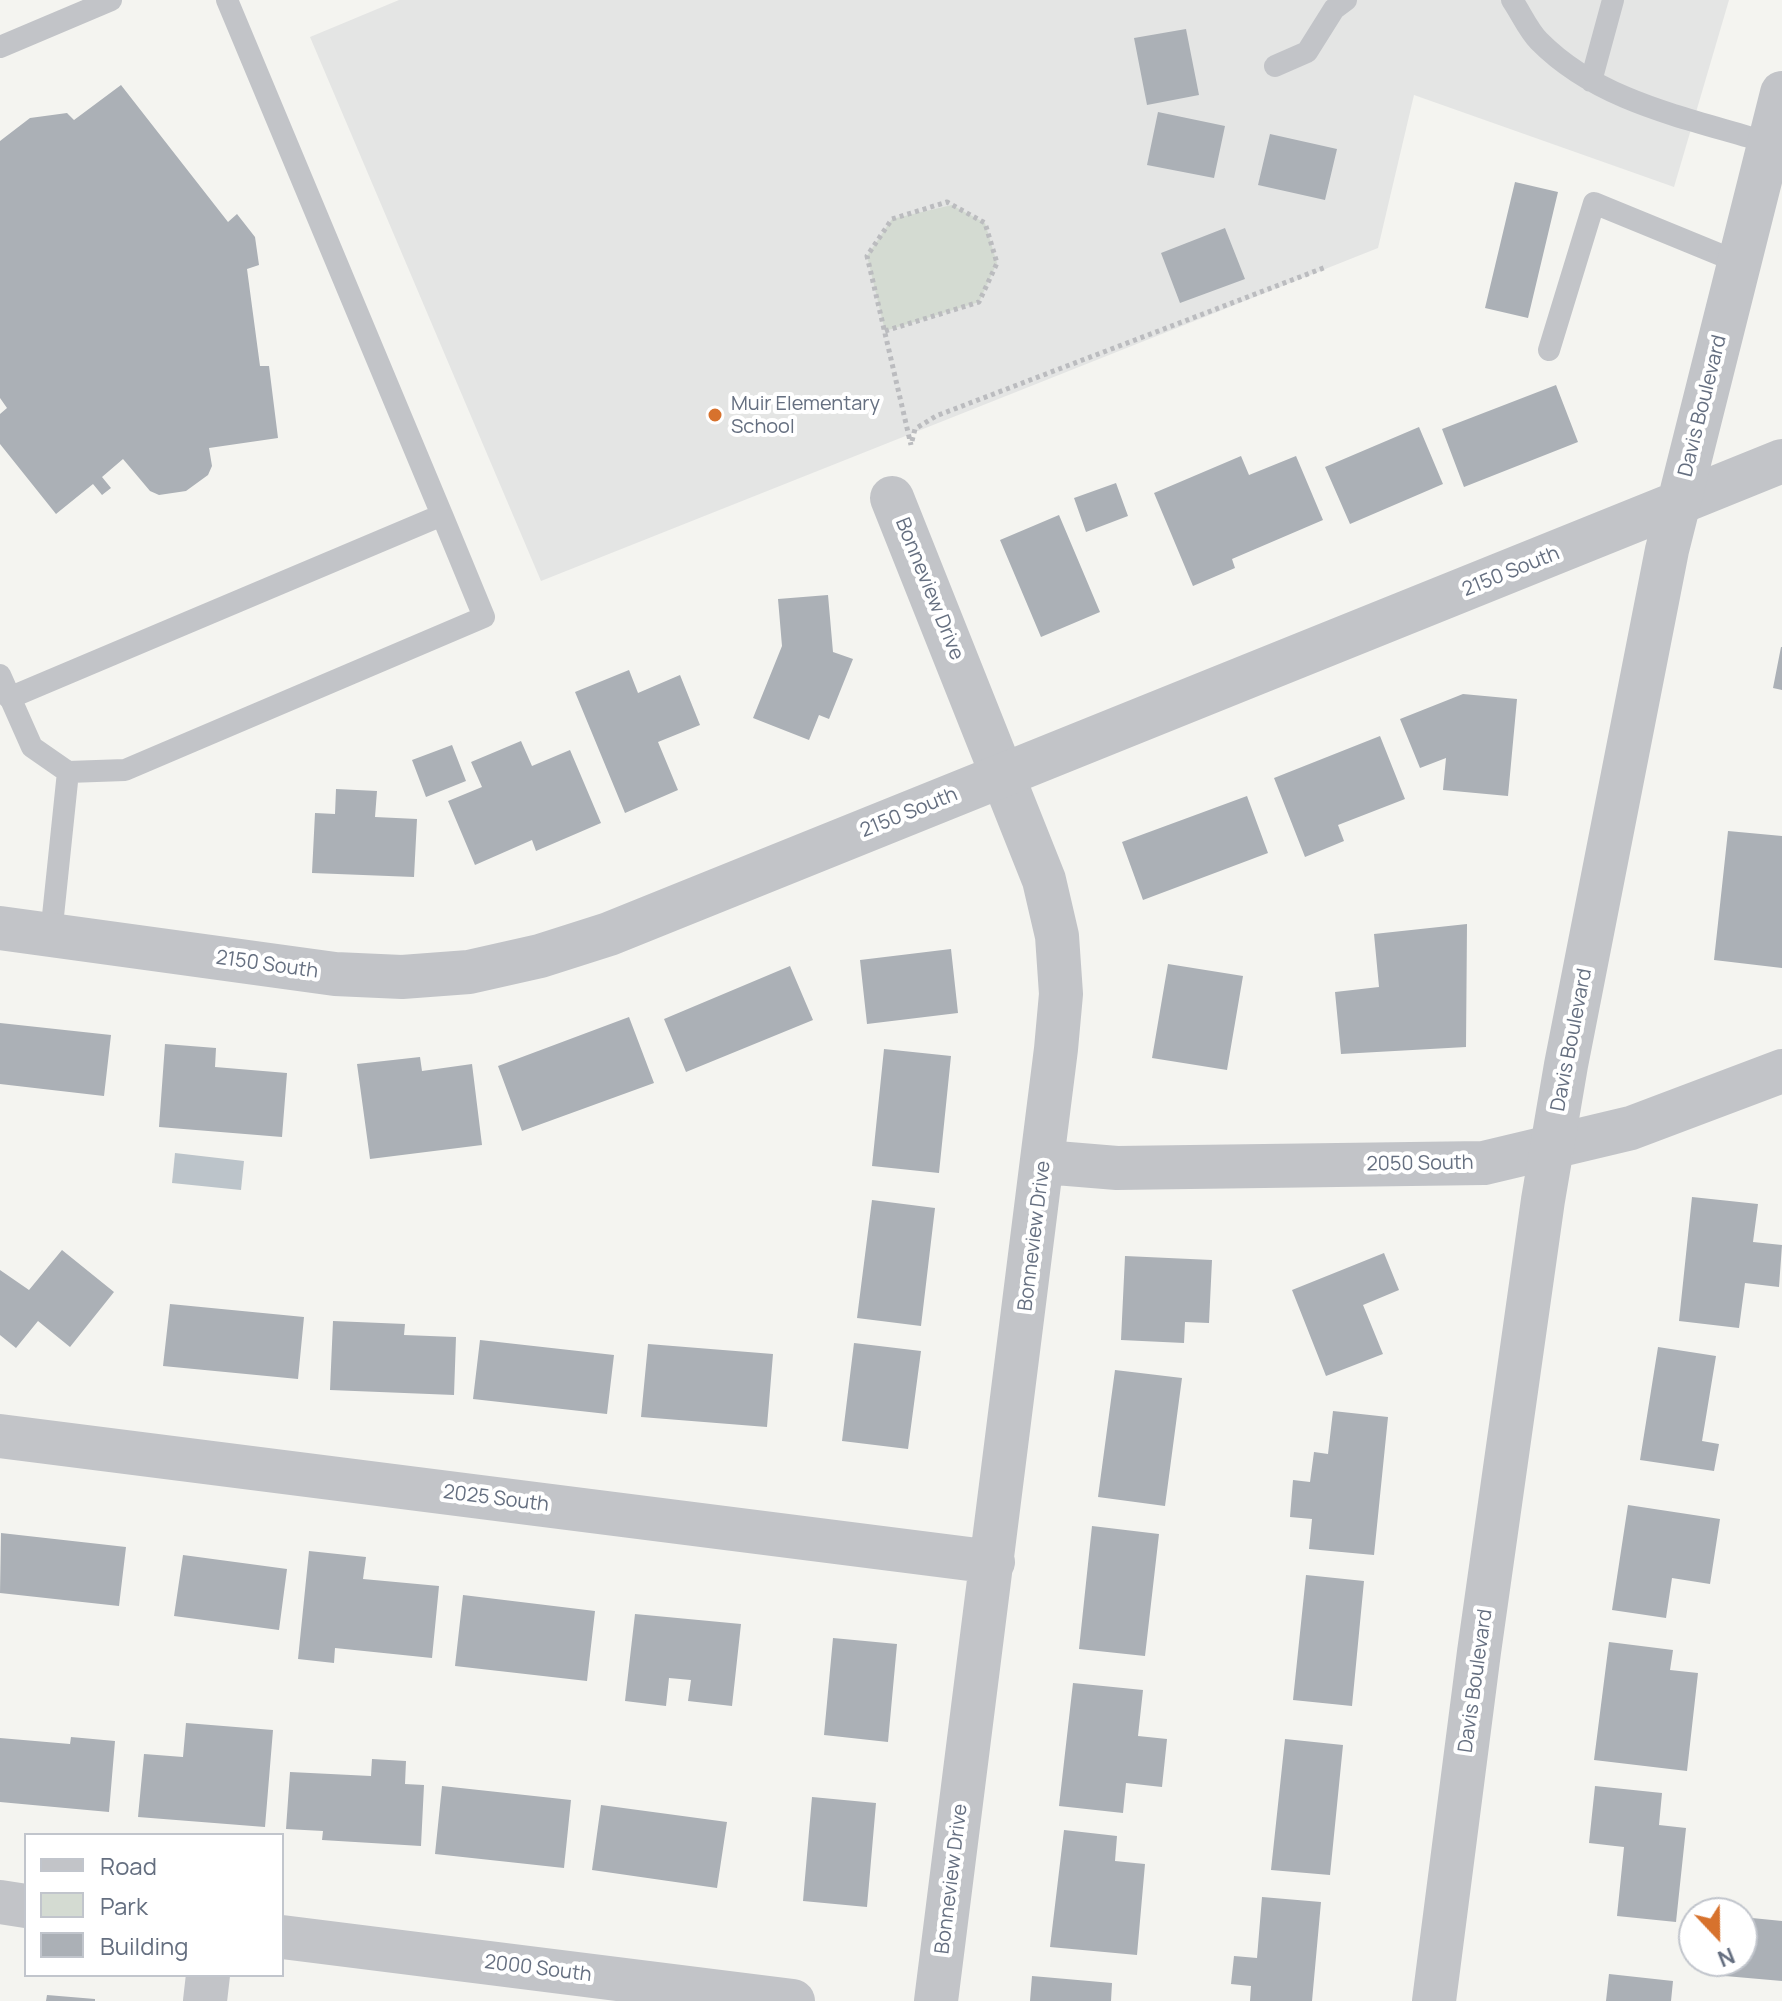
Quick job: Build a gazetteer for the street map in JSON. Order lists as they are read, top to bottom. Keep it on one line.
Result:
{"streets":{"street":["Davis Boulevard","2150 South","Bonneview Drive","2050 South","2025 South","2000 South"]},"crossings":[["Davis Boulevard","2150 South"],["Davis Boulevard","2050 South"],["2150 South","Bonneview Drive"],["Bonneview Drive","2050 South"],["Bonneview Drive","2025 South"]],"places":["Muir Elementary School"],"legend":["Road","Park","Building"],"north":"bottom"}
